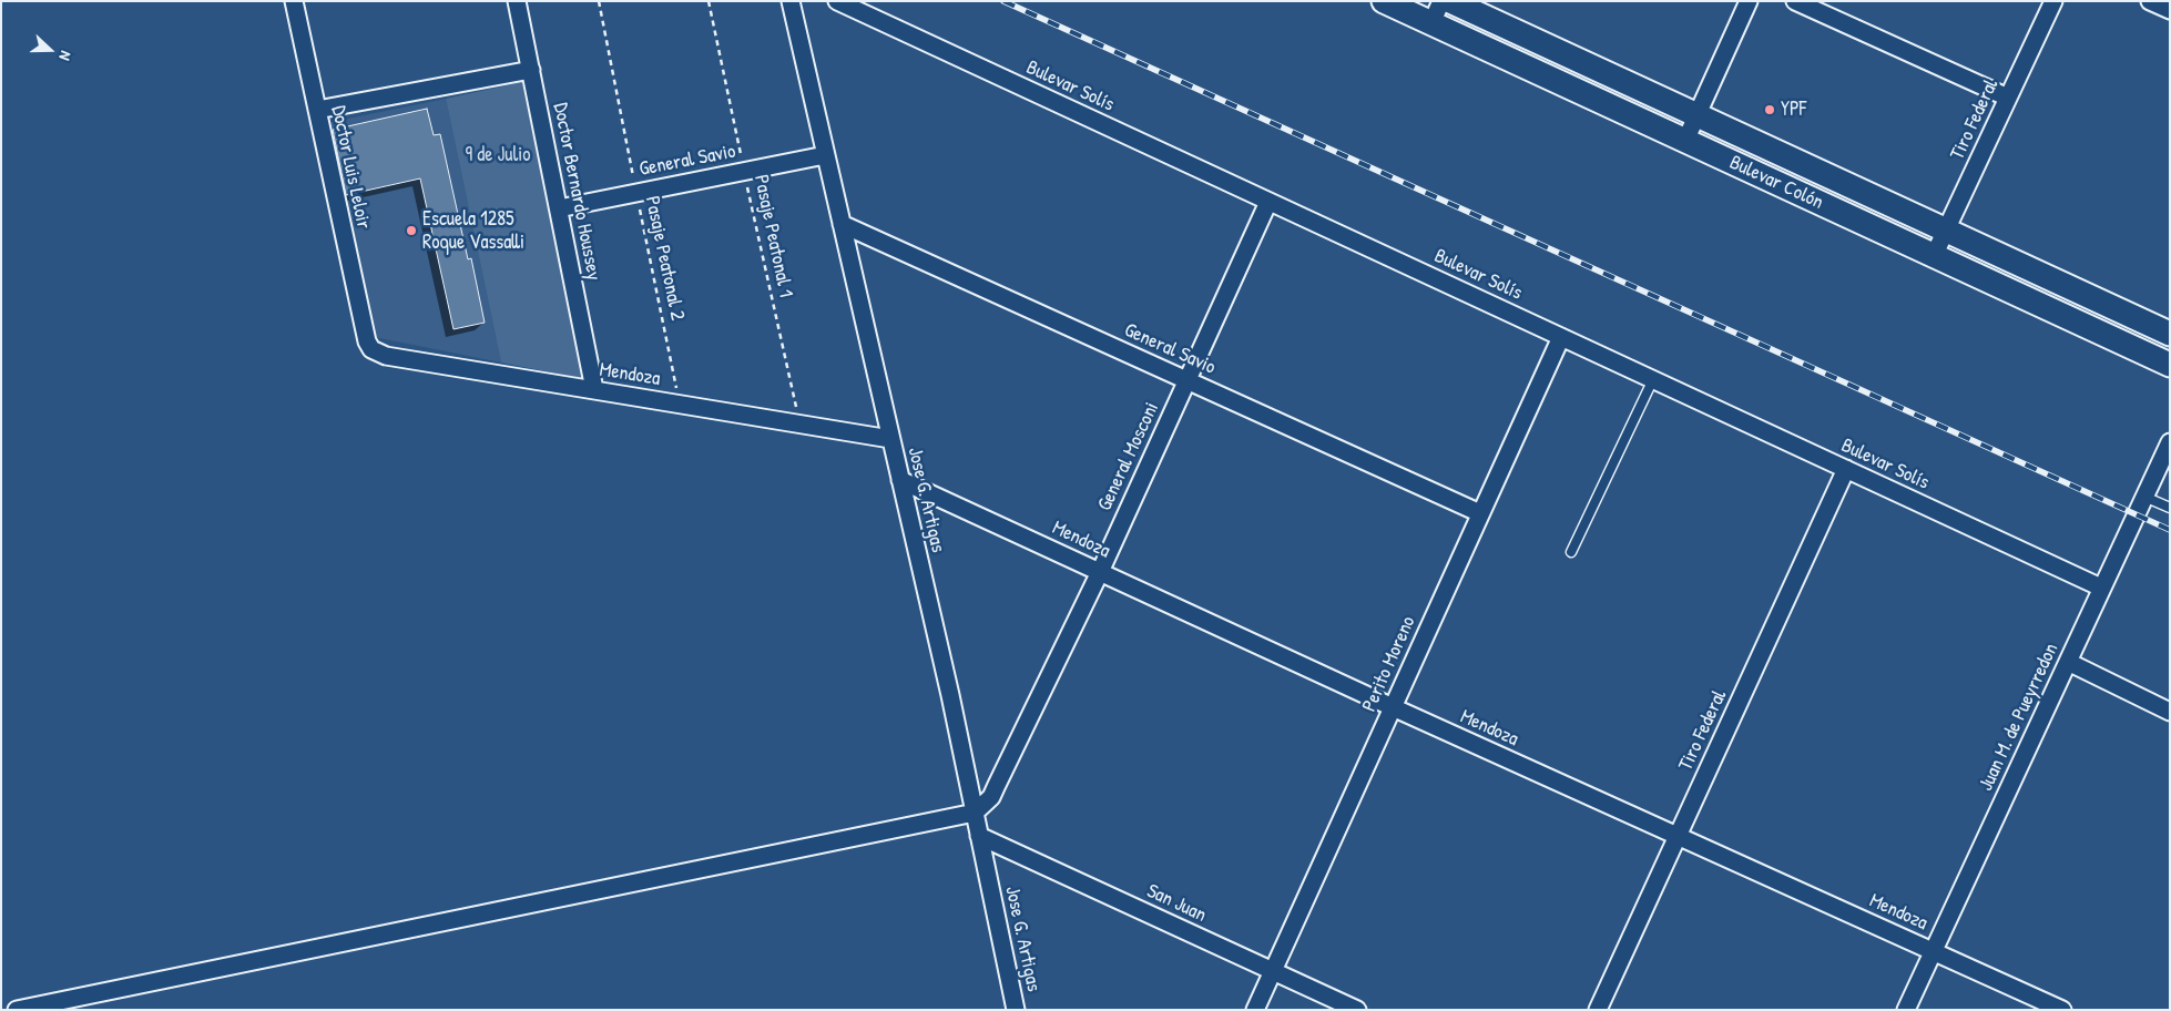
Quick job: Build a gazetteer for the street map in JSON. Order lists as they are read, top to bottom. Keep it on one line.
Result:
{"streets":{"main road":["Bulevar Colón"],"street":["Bulevar Solís","Tiro Federal","General Savio","Doctor Luis Leloir","Doctor Bernardo Houssey","Mendoza","General Mosconi","Jose G. Artigas","Perito Moreno","Juan M. de Pueyrredon","San Juan"],"path":["Pasaje Peatonal 1","Pasaje Peatonal 2"]},"crossings":[["Bulevar Solís","Tiro Federal"],["Bulevar Solís","General Mosconi"],["Bulevar Solís","Perito Moreno"],["Bulevar Solís","Juan M. de Pueyrredon"],["Tiro Federal","Bulevar Colón"],["Tiro Federal","Mendoza"],["General Savio","Doctor Bernardo Houssey"],["General Savio","Pasaje Peatonal 1"],["General Savio","Pasaje Peatonal 2"],["General Savio","General Mosconi"],["General Savio","Jose G. Artigas"],["General Savio","Perito Moreno"],["Doctor Luis Leloir","Mendoza"],["Doctor Bernardo Houssey","Mendoza"],["Mendoza","General Mosconi"],["Mendoza","Jose G. Artigas"],["Mendoza","Perito Moreno"],["Mendoza","Juan M. de Pueyrredon"],["General Mosconi","Jose G. Artigas"],["Jose G. Artigas","San Juan"],["Perito Moreno","San Juan"]],"parks":["9 de Julio"],"places":["YPF","Escuela 1285 Roque Vassalli"],"north":"right"}
